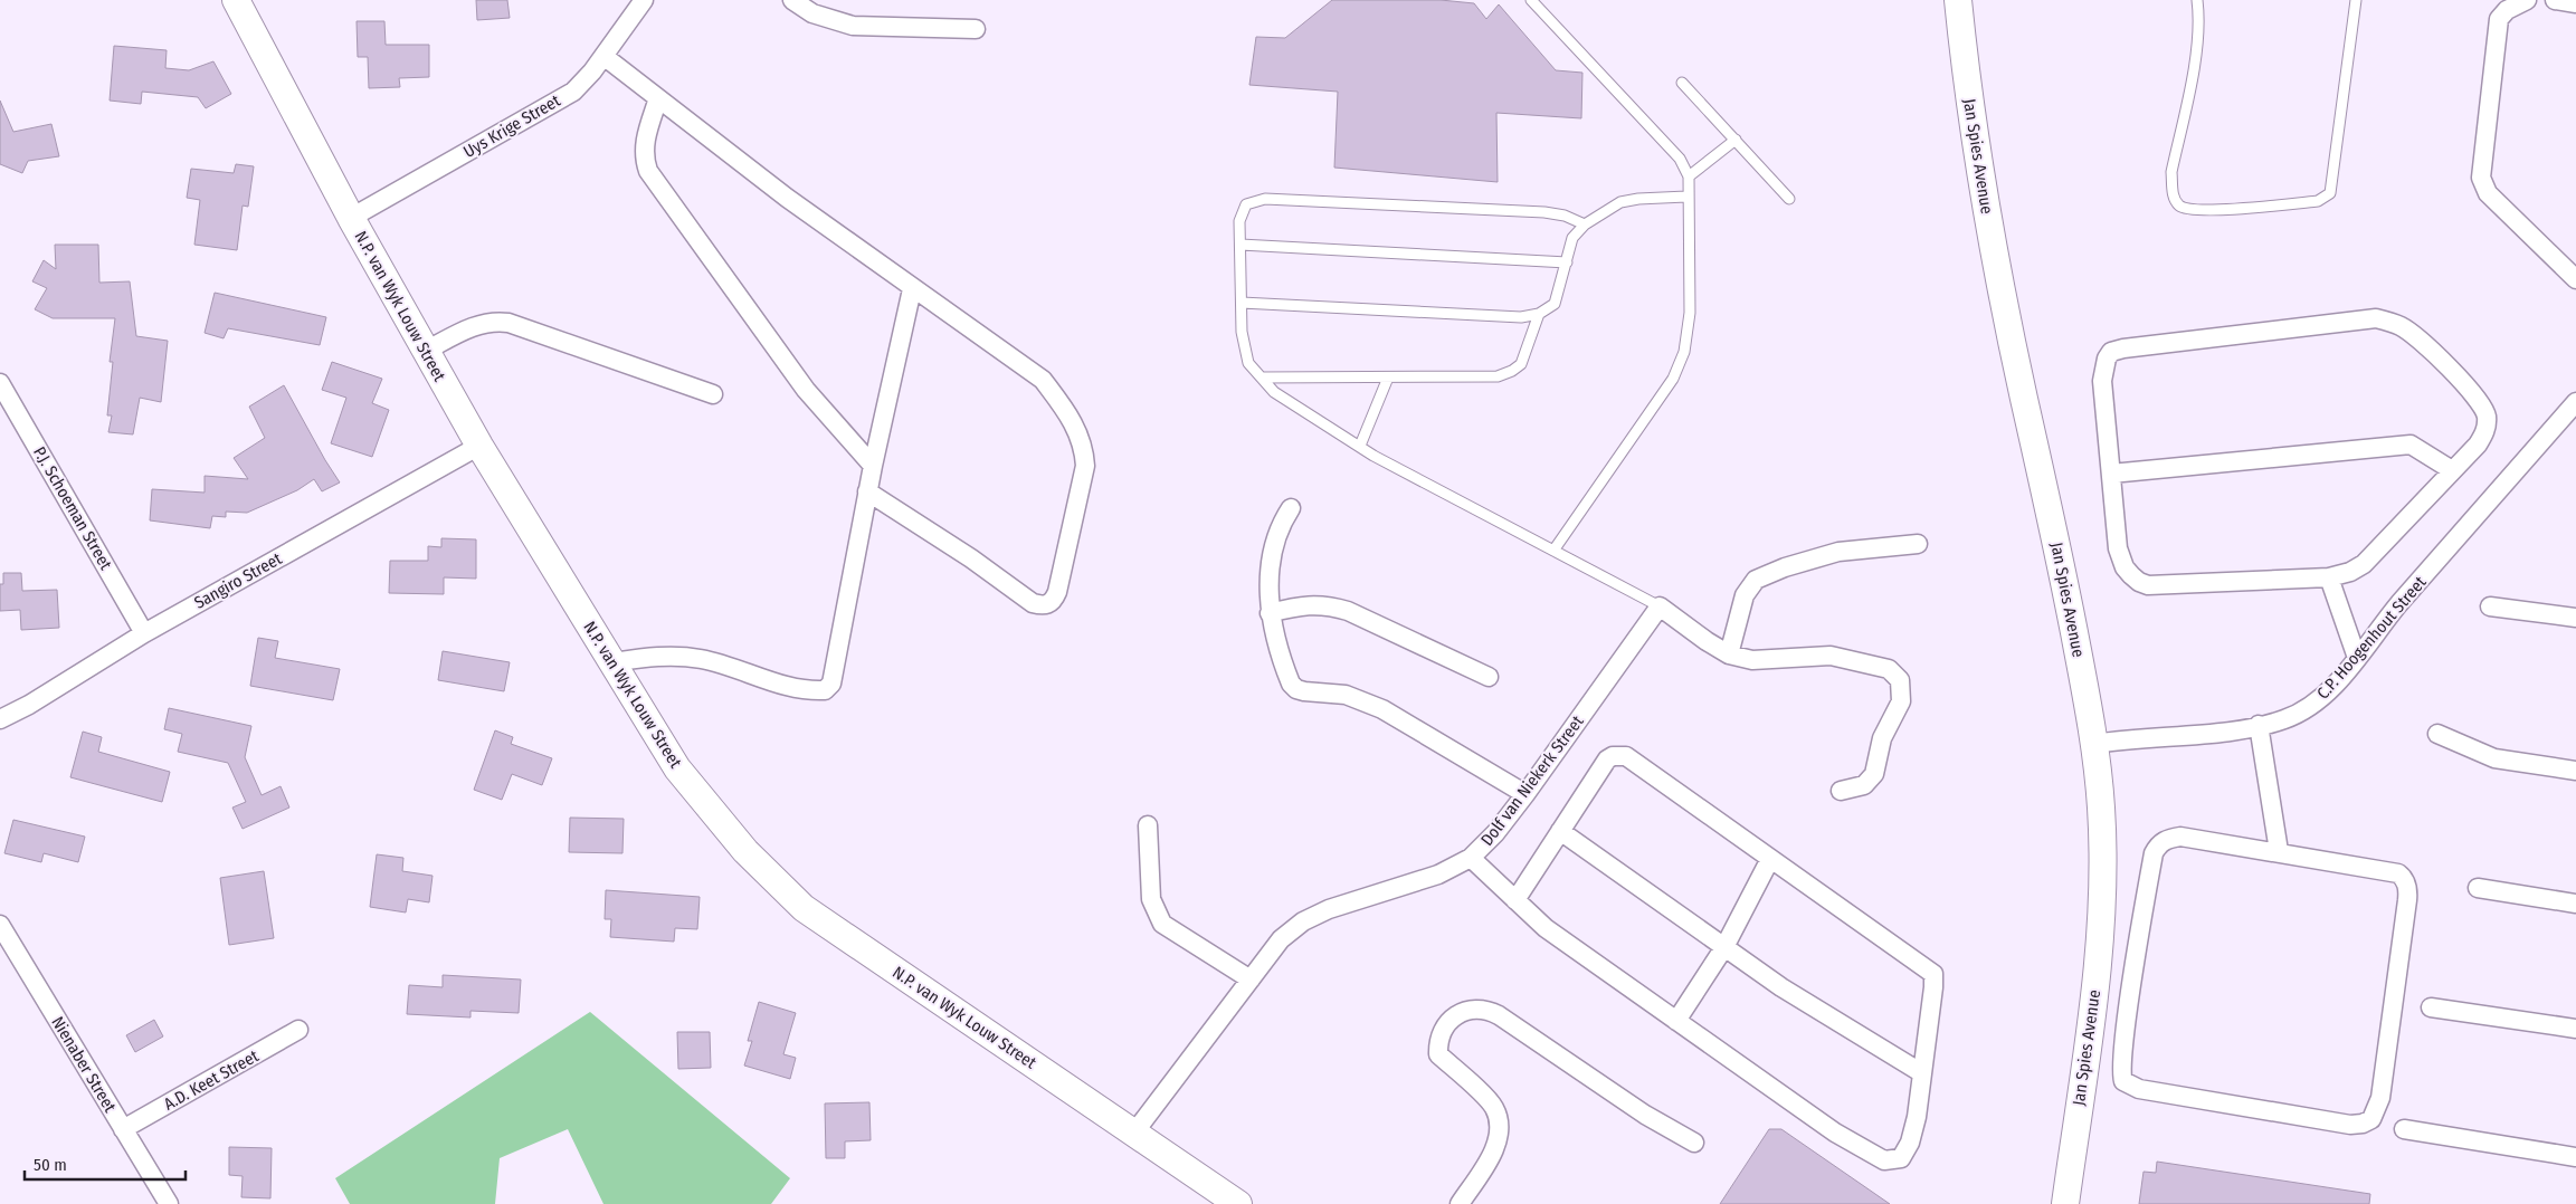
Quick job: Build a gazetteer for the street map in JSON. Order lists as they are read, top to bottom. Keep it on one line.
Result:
{"streets":{"street":["Uys Krige Street","Jan Spies Avenue","N.P. van Wyk Louw Street","P.J. Schoeman Street","Sangiro Street","C.P. Hoogenhout Street","Dolf van Niekerk Street","Nienaber Street","A.D. Keet Street"]},"crossings":[["Uys Krige Street","N.P. van Wyk Louw Street"],["Jan Spies Avenue","C.P. Hoogenhout Street"],["N.P. van Wyk Louw Street","Sangiro Street"],["N.P. van Wyk Louw Street","Dolf van Niekerk Street"],["P.J. Schoeman Street","Sangiro Street"],["Nienaber Street","A.D. Keet Street"]],"scale_bar":"50 m"}
